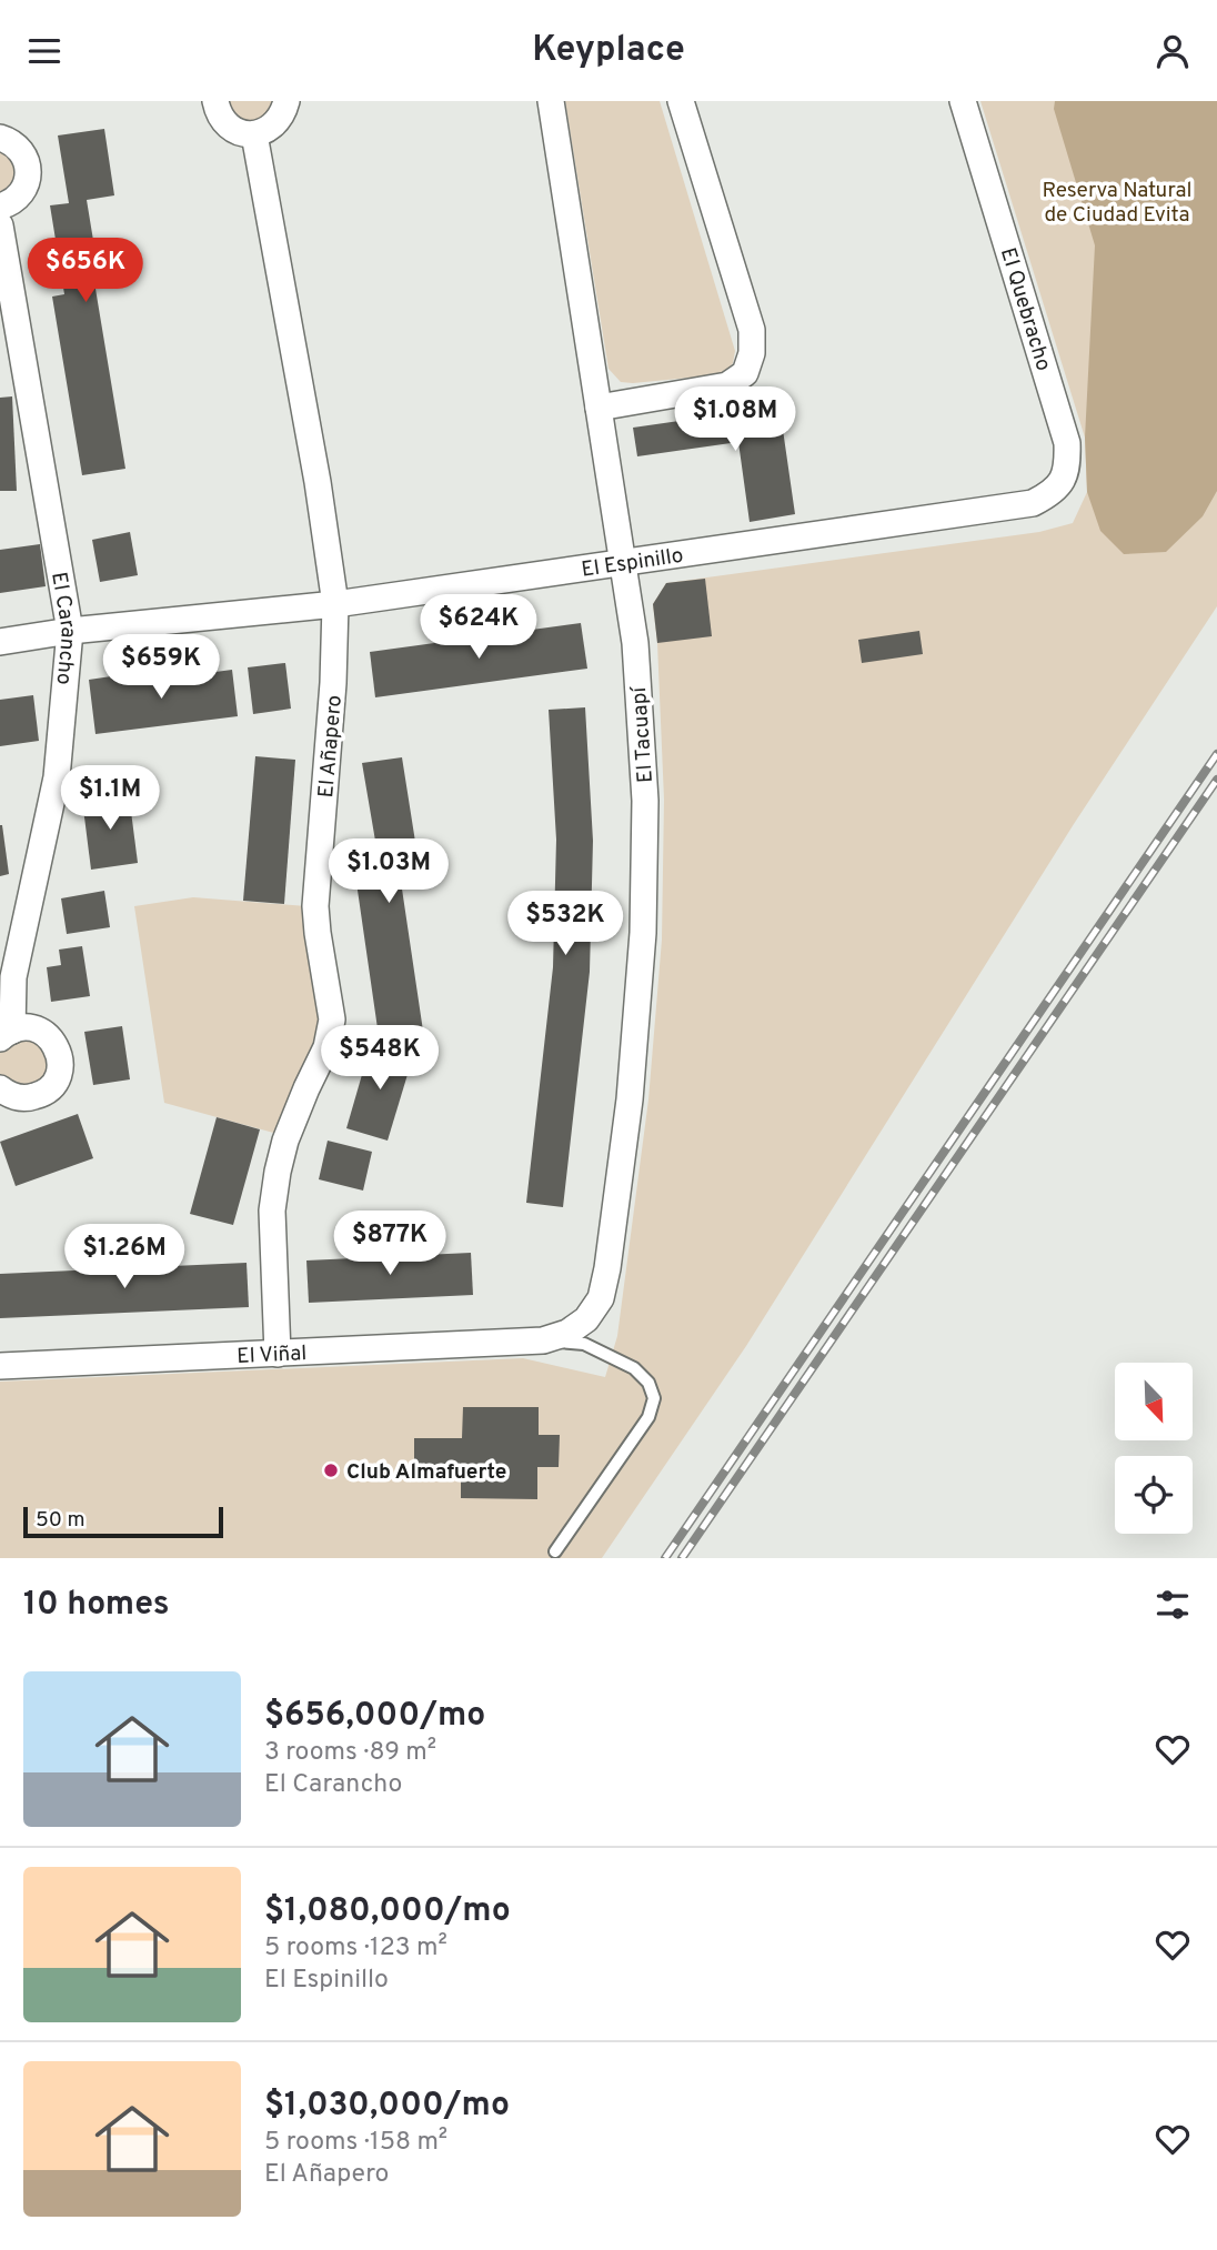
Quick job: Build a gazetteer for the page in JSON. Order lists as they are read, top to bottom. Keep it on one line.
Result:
{"streets":{"street":["El Quebracho","El Espinillo","El Carancho","El Tacuapí","El Añapero","El Viñal"]},"crossings":[["El Quebracho","El Espinillo"],["El Espinillo","El Carancho"],["El Espinillo","El Tacuapí"],["El Espinillo","El Añapero"],["El Tacuapí","El Viñal"],["El Añapero","El Viñal"]],"parks":["Reserva Natural de Ciudad Evita"],"places":["Club Almafuerte"],"scale_bar":"50 m","north":"bottom right","page":{"header":"Keyplace","price":["$656K","$1.08M","$624K","$659K","$1.1M","$1.03M","$532K","$548K","$877K","$1.26M"],"scale":"50 m","heading":"10 homes","list":[{"name":"$656,000/mo","note":"3 rooms · 89 m² · El Carancho"},{"name":"$1,080,000/mo","note":"5 rooms · 123 m² · El Espinillo"},{"name":"$1,030,000/mo","note":"5 rooms · 158 m² · El Añapero"}]}}
